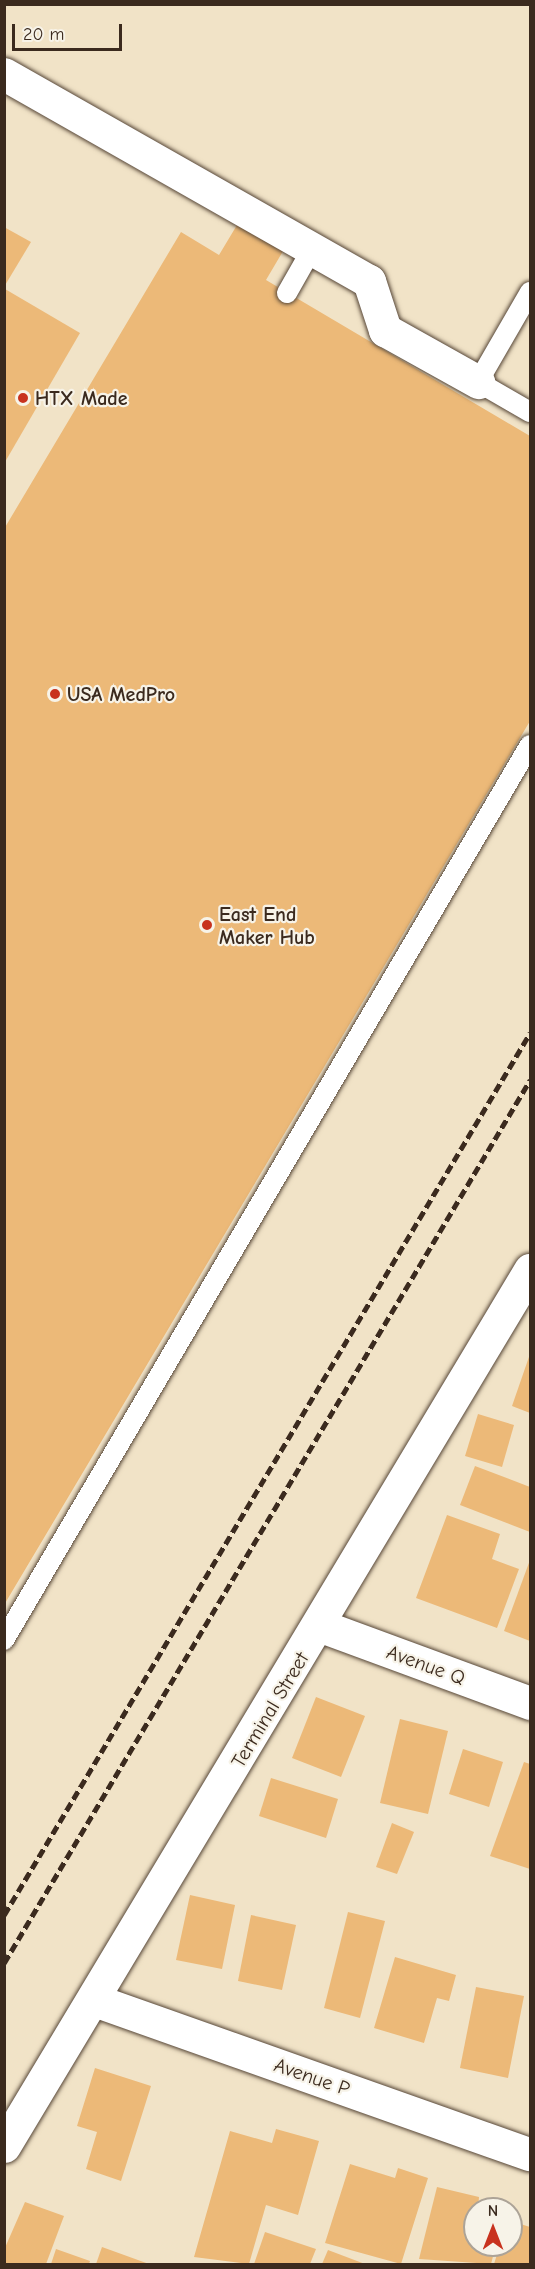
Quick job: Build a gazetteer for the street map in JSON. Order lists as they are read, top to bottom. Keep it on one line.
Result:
{"streets":{"street":["Avenue Q","Terminal Street","Avenue P"]},"crossings":[["Avenue Q","Terminal Street"],["Terminal Street","Avenue P"]],"places":["HTX Made","USA MedPro","East End Maker Hub"],"scale_bar":"20 m","north":"top"}
